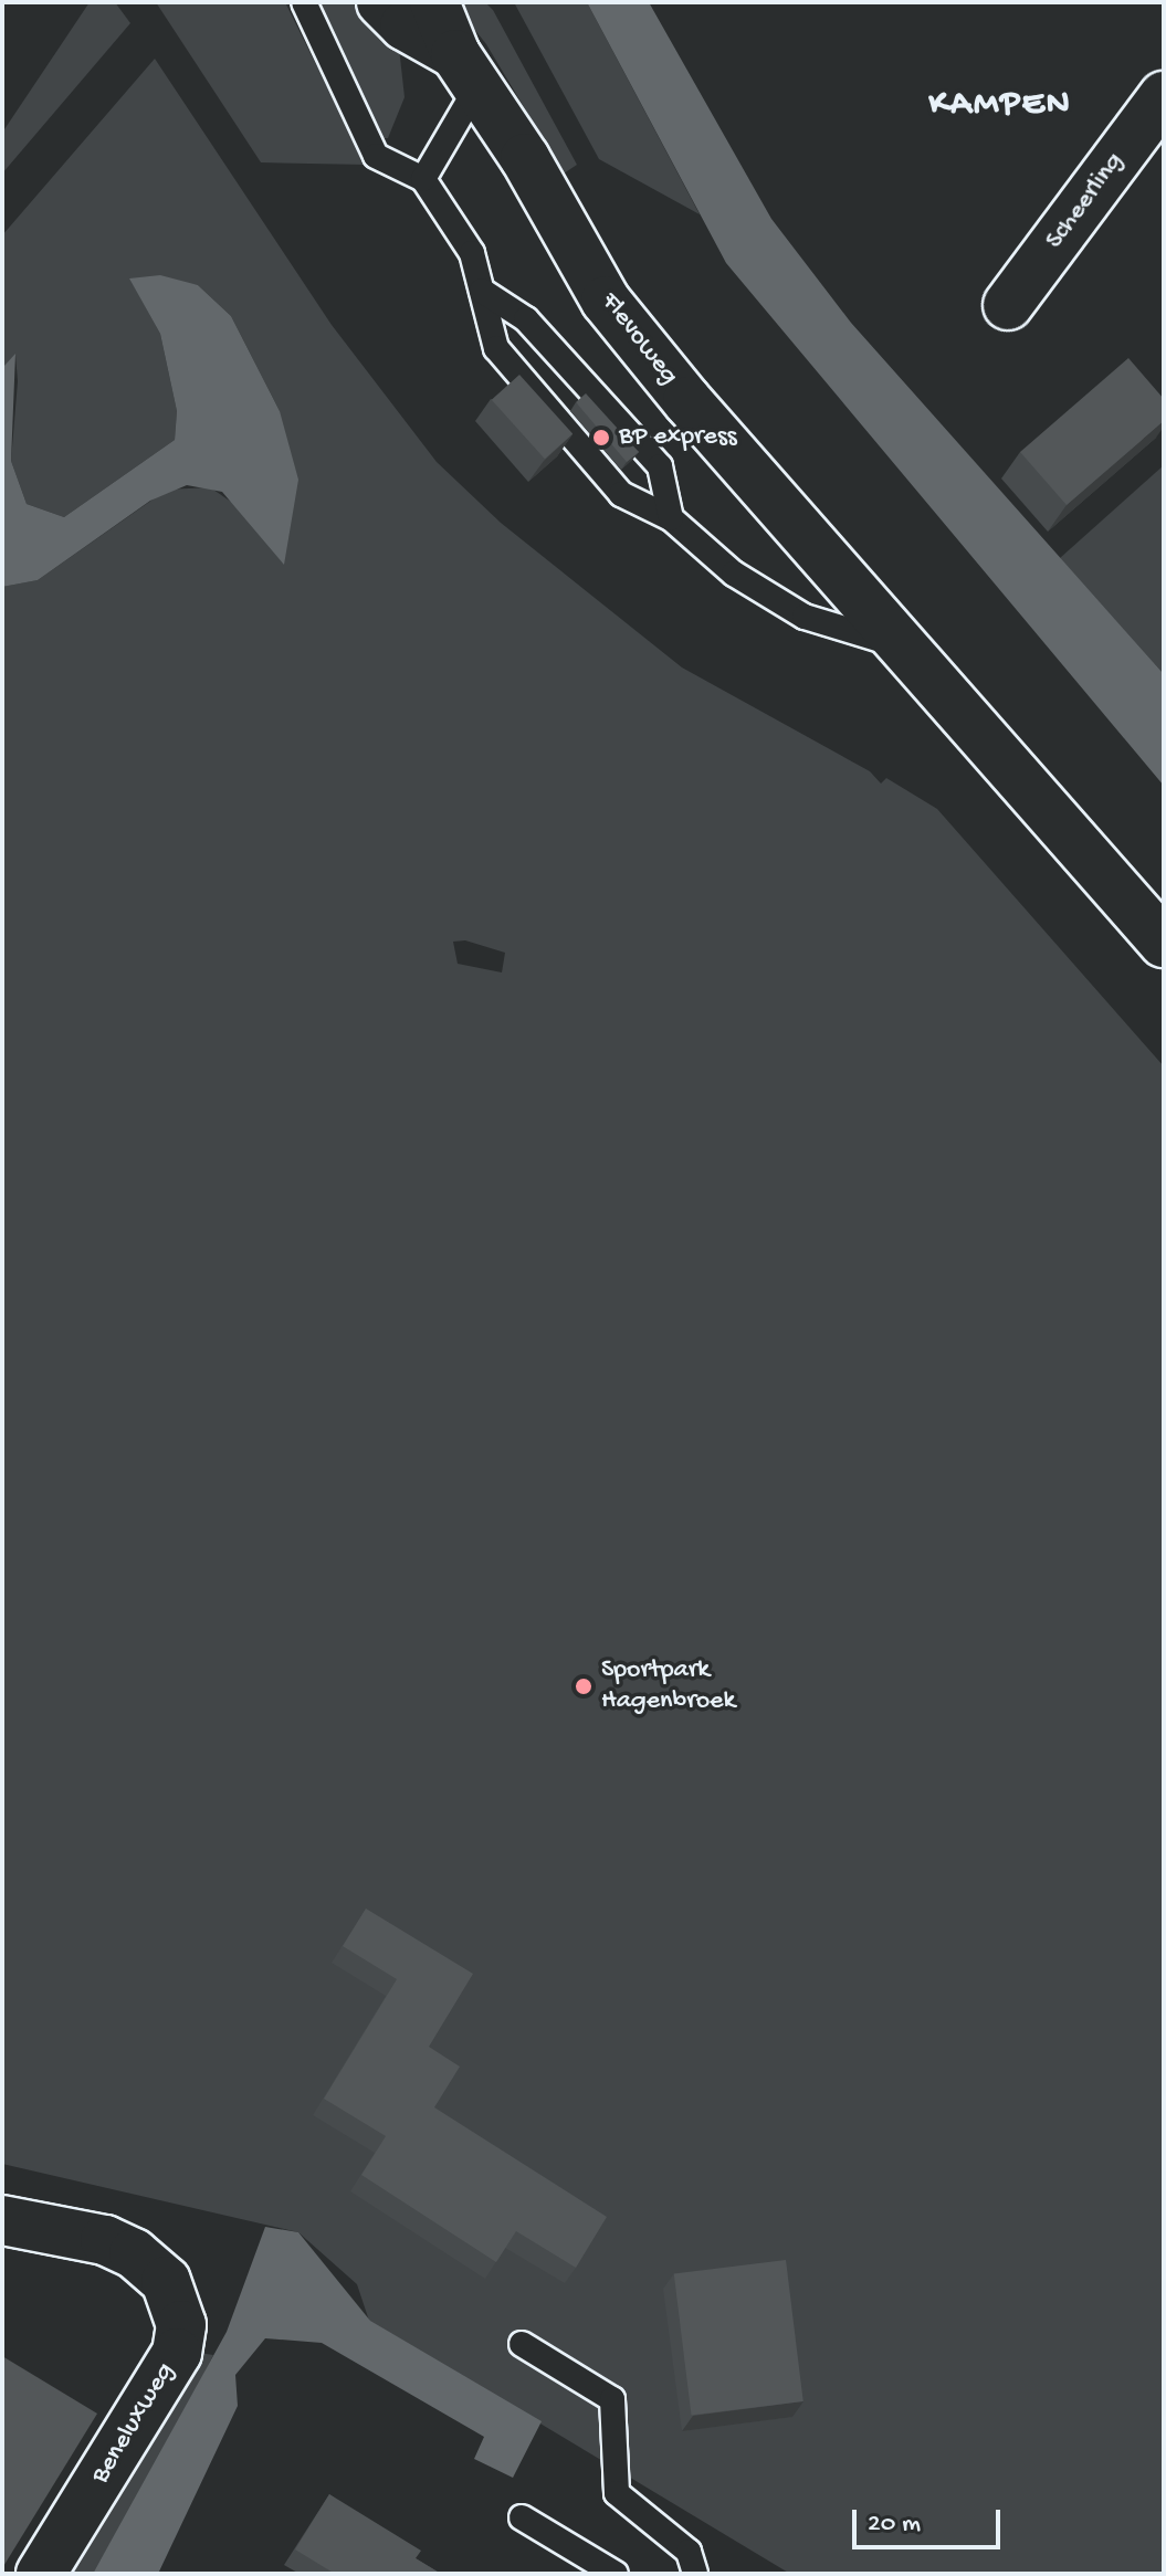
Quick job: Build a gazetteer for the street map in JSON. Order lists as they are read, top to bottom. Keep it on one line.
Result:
{"streets":{"main road":["Scheerling","Flevoweg","Beneluxweg"]},"districts":["KAMPEN"],"places":["BP express","Sportpark Hagenbroek"],"scale_bar":"20 m"}
